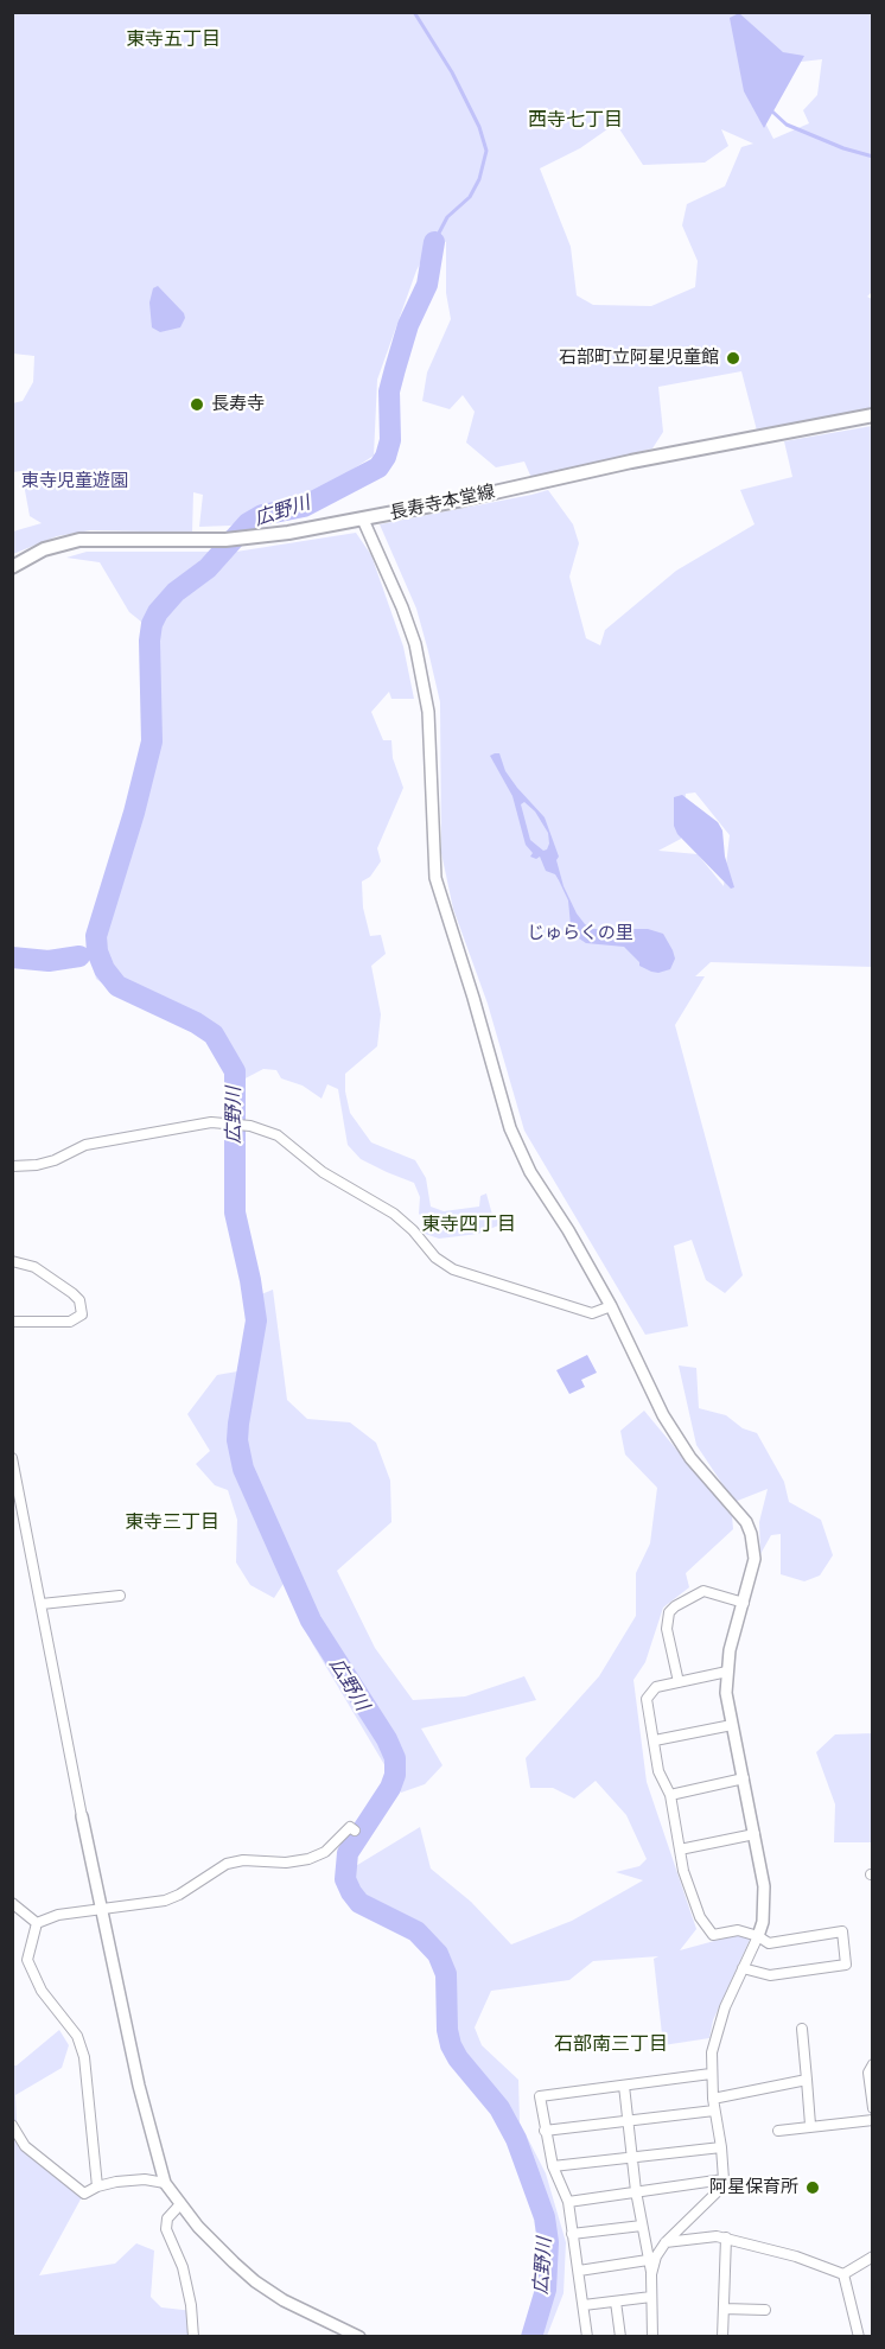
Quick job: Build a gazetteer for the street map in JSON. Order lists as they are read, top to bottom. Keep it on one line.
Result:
{"streets":{"main road":["長寿寺本堂線"]},"districts":["東寺五丁目","西寺七丁目","東寺四丁目","東寺三丁目","石部南三丁目"],"water":["広野川"],"parks":["東寺児童遊園","じゅらくの里"],"places":["石部町立阿星児童館","長寿寺","阿星保育所"]}
